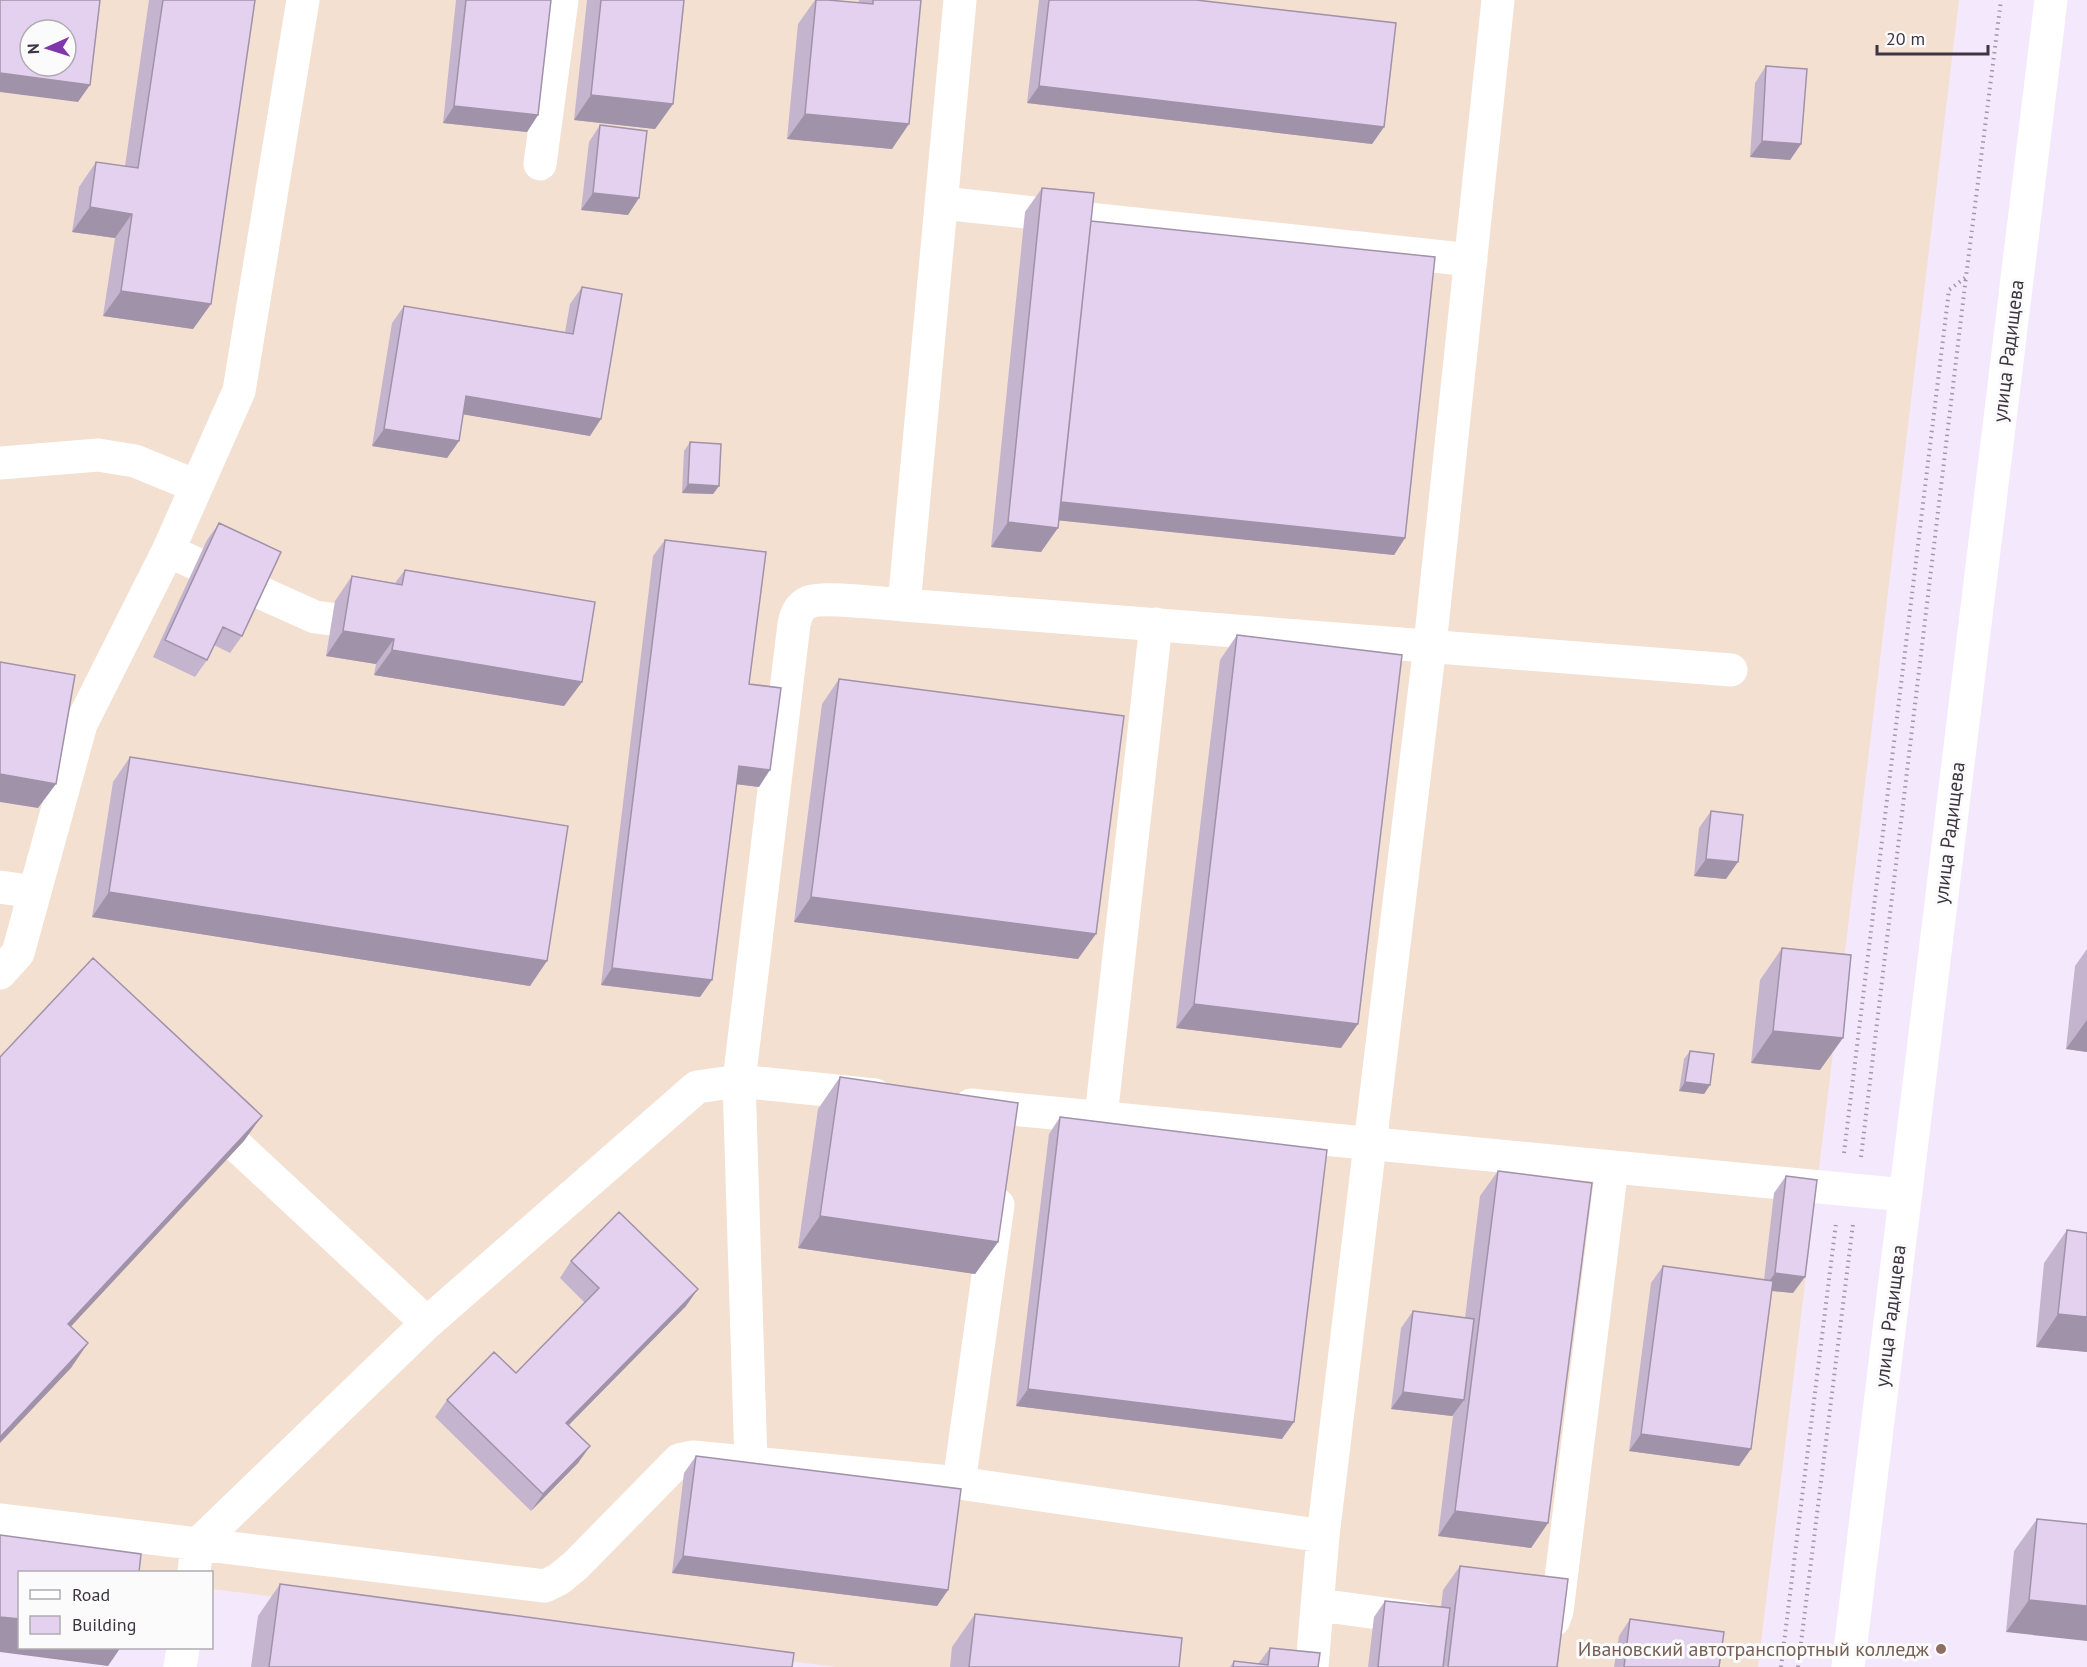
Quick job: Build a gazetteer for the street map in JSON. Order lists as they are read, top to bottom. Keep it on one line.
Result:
{"streets":{"street":["улица Радищева"]},"places":["Ивановский автотранспортный колледж"],"legend":["Road","Building"],"scale_bar":"20 m","north":"left"}
